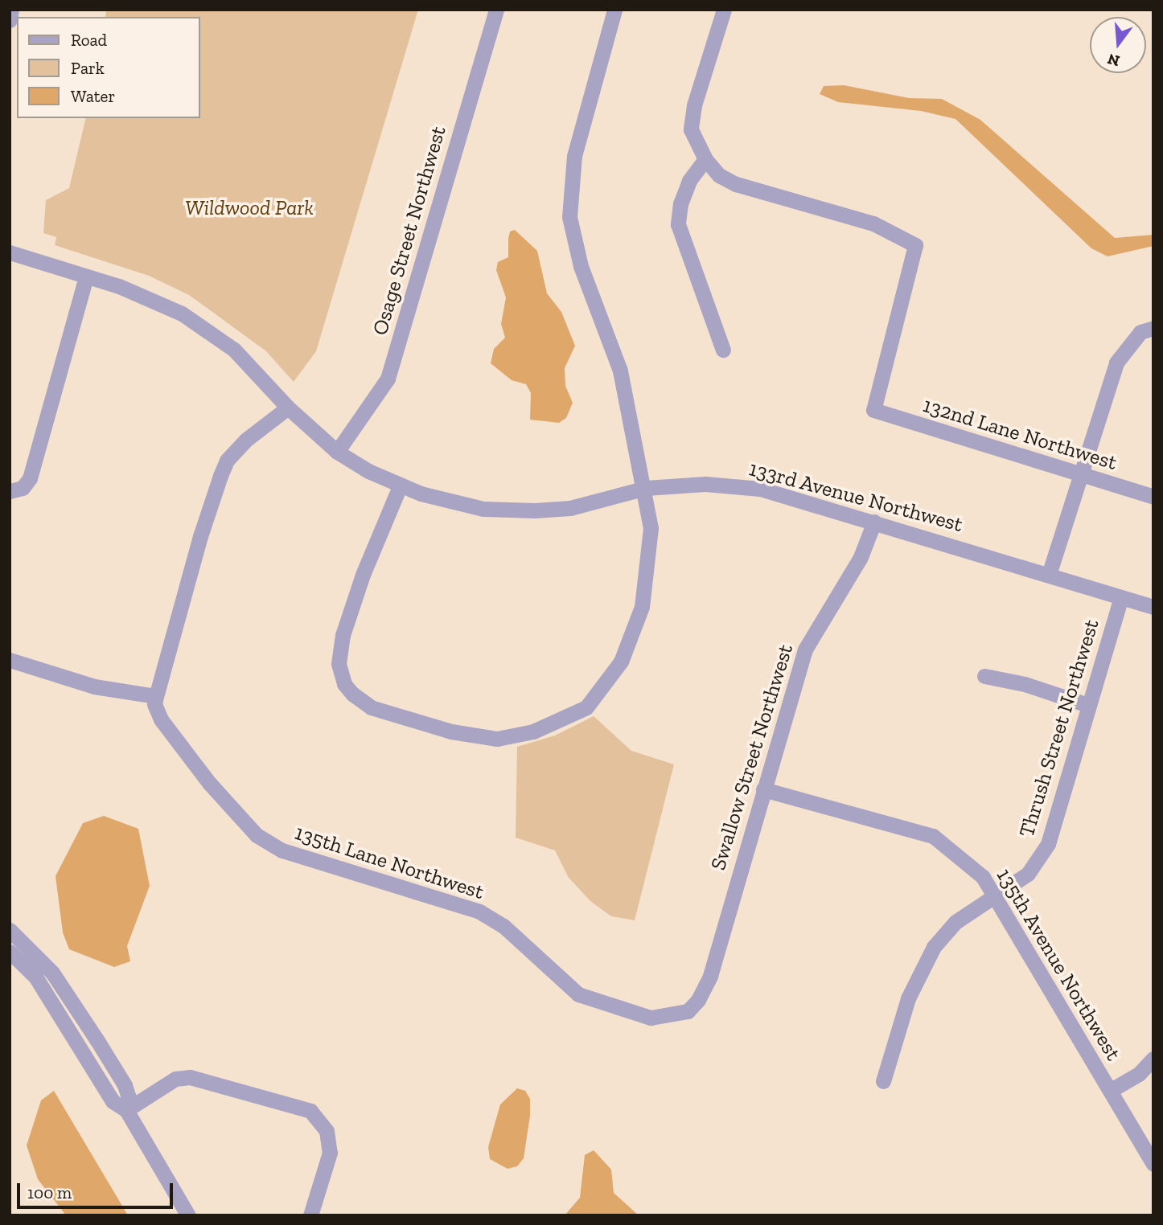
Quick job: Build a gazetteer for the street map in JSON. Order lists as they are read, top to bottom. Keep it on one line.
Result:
{"streets":{"street":["Osage Street Northwest","132nd Lane Northwest","133rd Avenue Northwest","Thrush Street Northwest","Swallow Street Northwest","135th Lane Northwest","135th Avenue Northwest"]},"crossings":[["Osage Street Northwest","133rd Avenue Northwest"],["133rd Avenue Northwest","Thrush Street Northwest"],["133rd Avenue Northwest","Swallow Street Northwest"],["Thrush Street Northwest","135th Avenue Northwest"],["Swallow Street Northwest","135th Lane Northwest"],["Swallow Street Northwest","135th Avenue Northwest"]],"parks":["Wildwood Park"],"legend":["Road","Park","Water"],"scale_bar":"100 m","north":"bottom"}
